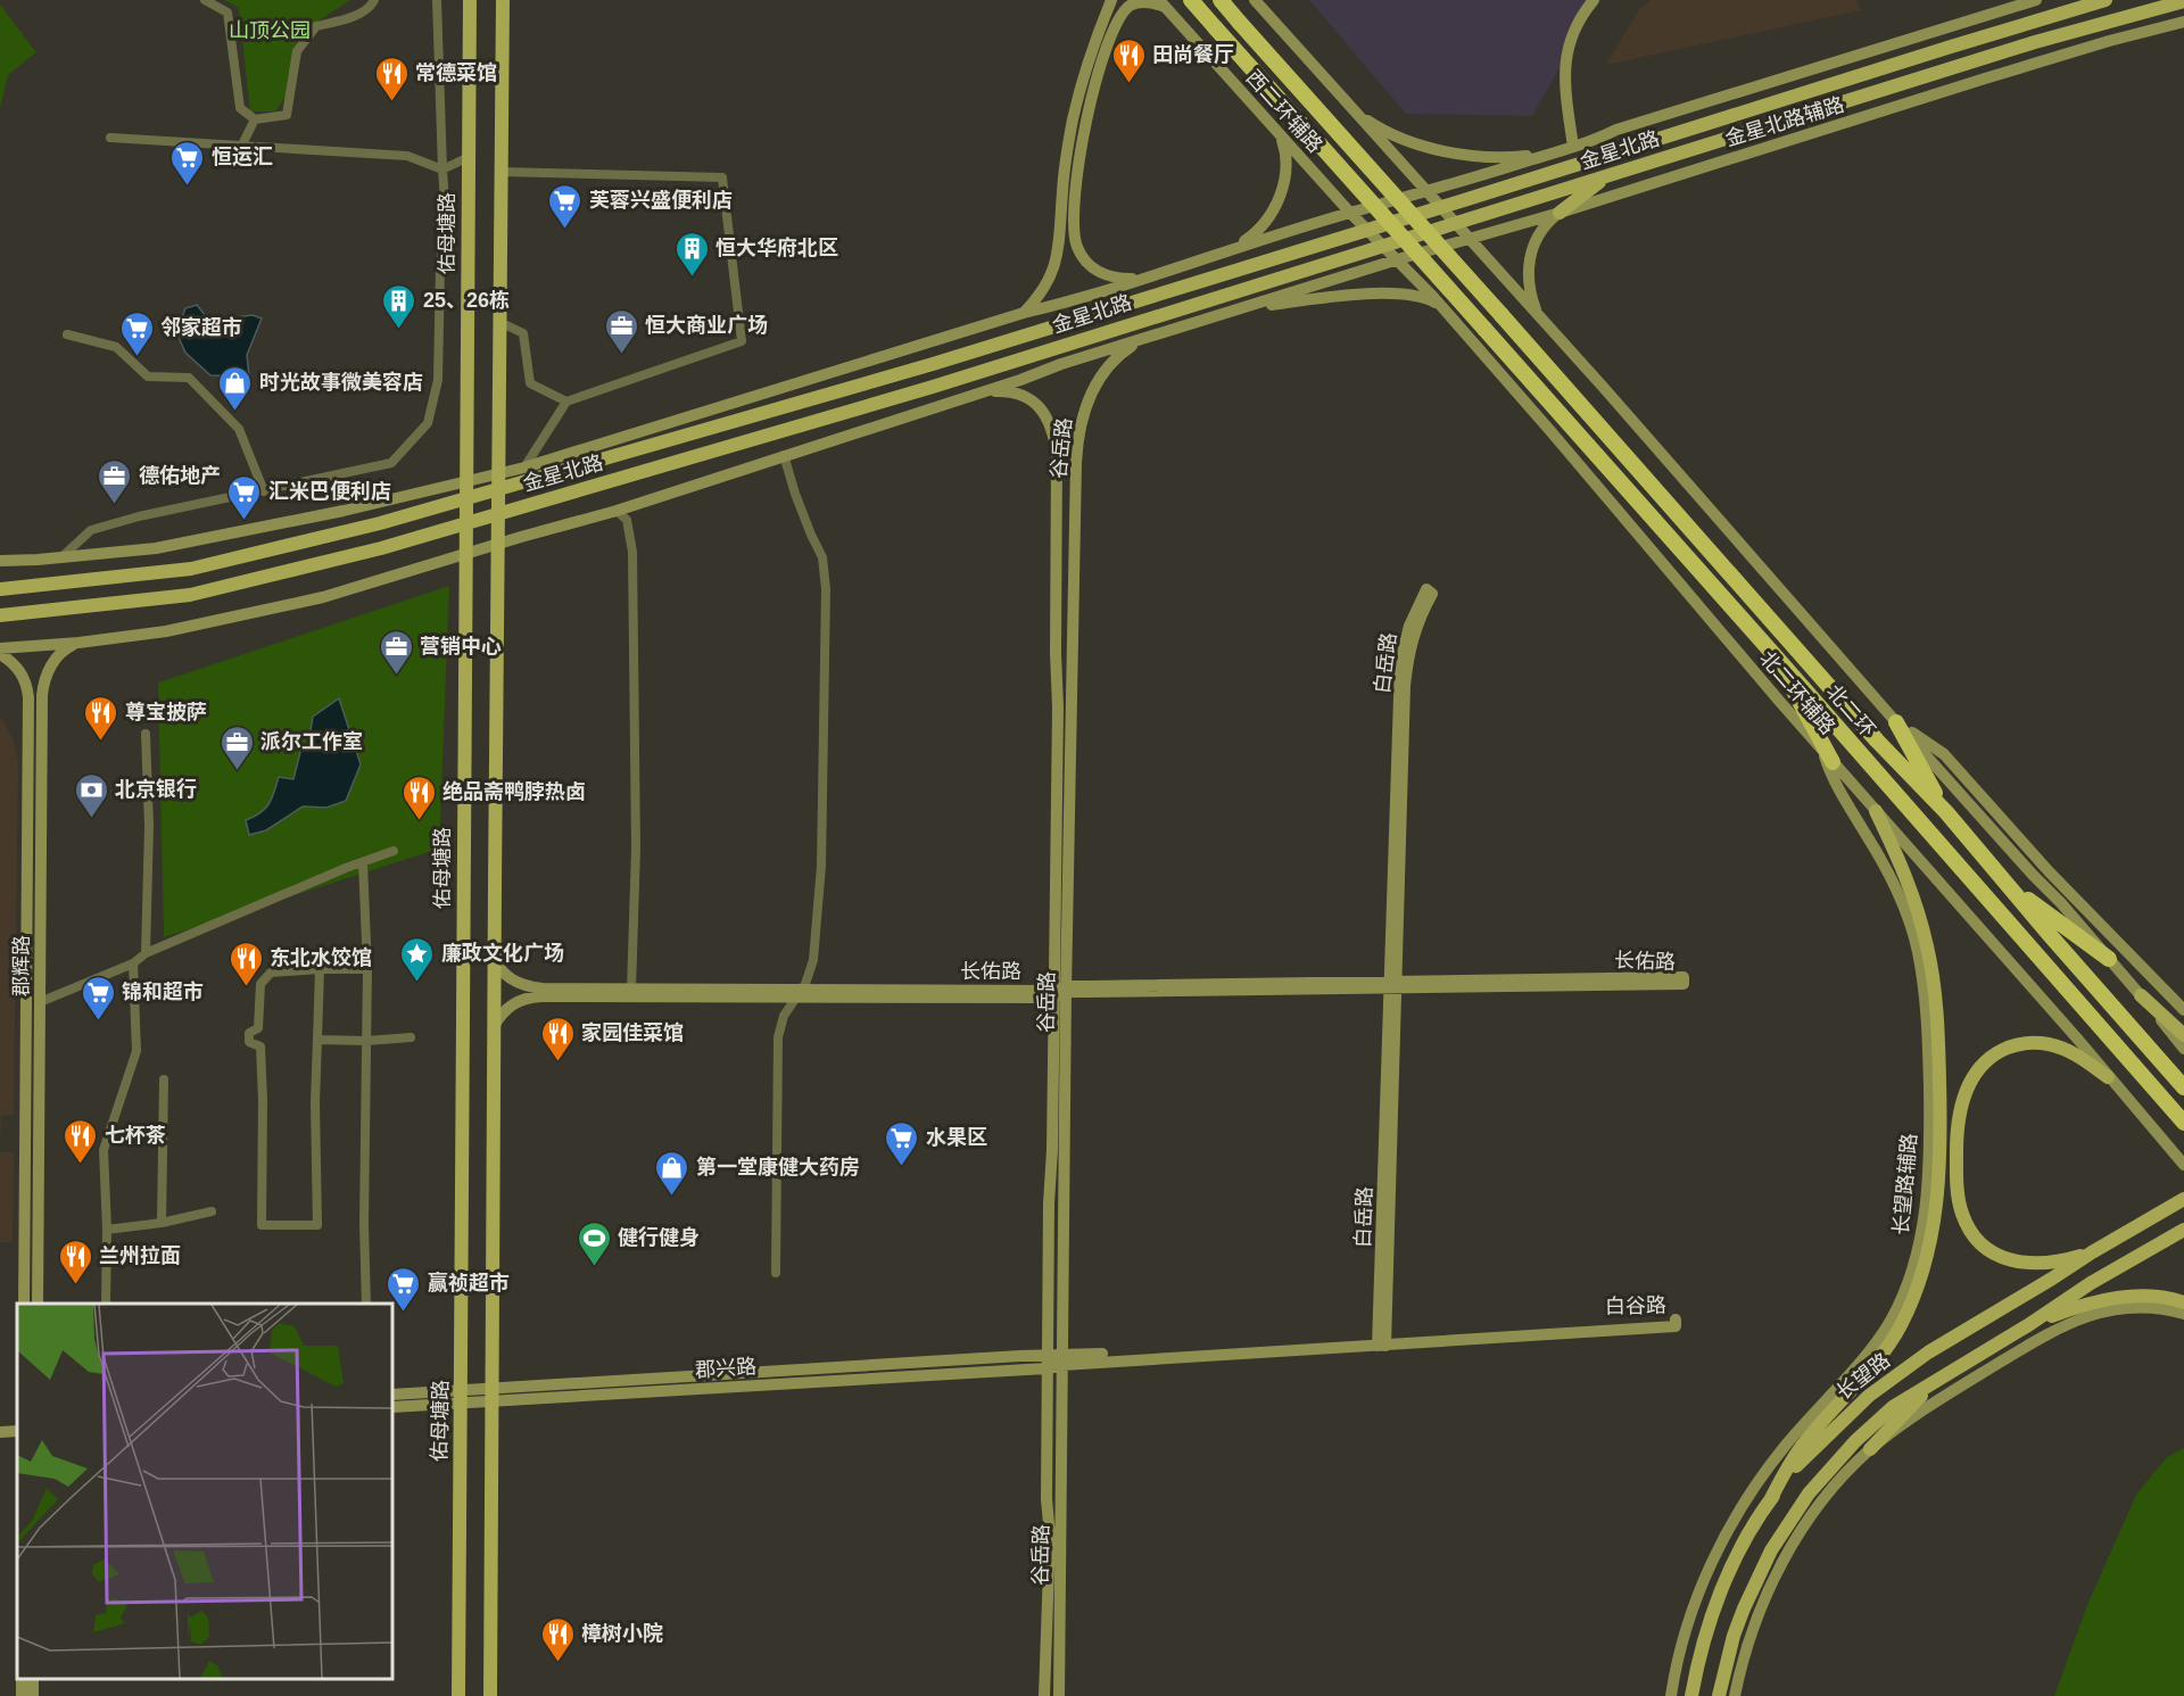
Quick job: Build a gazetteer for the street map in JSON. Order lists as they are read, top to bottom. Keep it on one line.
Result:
{"streets":{"highway":["北二环"],"main road":["西二环辅路","金星北路辅路","金星北路","佑母塘路","谷岳路","白岳路","北二环辅路","长佑路","郡辉路","长望路辅路","白谷路","郡兴路","长望路"]},"crossings":[["西二环辅路","金星北路辅路"],["西二环辅路","金星北路"],["西二环辅路","北二环辅路"],["金星北路辅路","北二环辅路"],["金星北路","佑母塘路"],["金星北路","北二环辅路"],["佑母塘路","郡兴路"],["谷岳路","长佑路"],["谷岳路","白谷路"],["谷岳路","郡兴路"],["白岳路","长佑路"],["白岳路","白谷路"],["北二环辅路","长望路辅路"],["白谷路","郡兴路"]],"parks":["山顶公园"],"places":{"restaurant":["田尚餐厅","常德菜馆","尊宝披萨","绝品斋鸭脖热卤","东北水饺馆","家园佳菜馆","七杯茶","兰州拉面","樟树小院"],"supermarket":["恒运汇","芙蓉兴盛便利店","邻家超市","汇米巴便利店","锦和超市","水果区","赢祯超市"],"building":["恒大华府北区","25、26栋"],"office":["恒大商业广场","德佑地产","营销中心","派尔工作室"],"shop":["时光故事微美容店","第一堂康健大药房"],"bank":["北京银行"],"place":["廉政文化广场"],"sports":["健行健身"]}}
